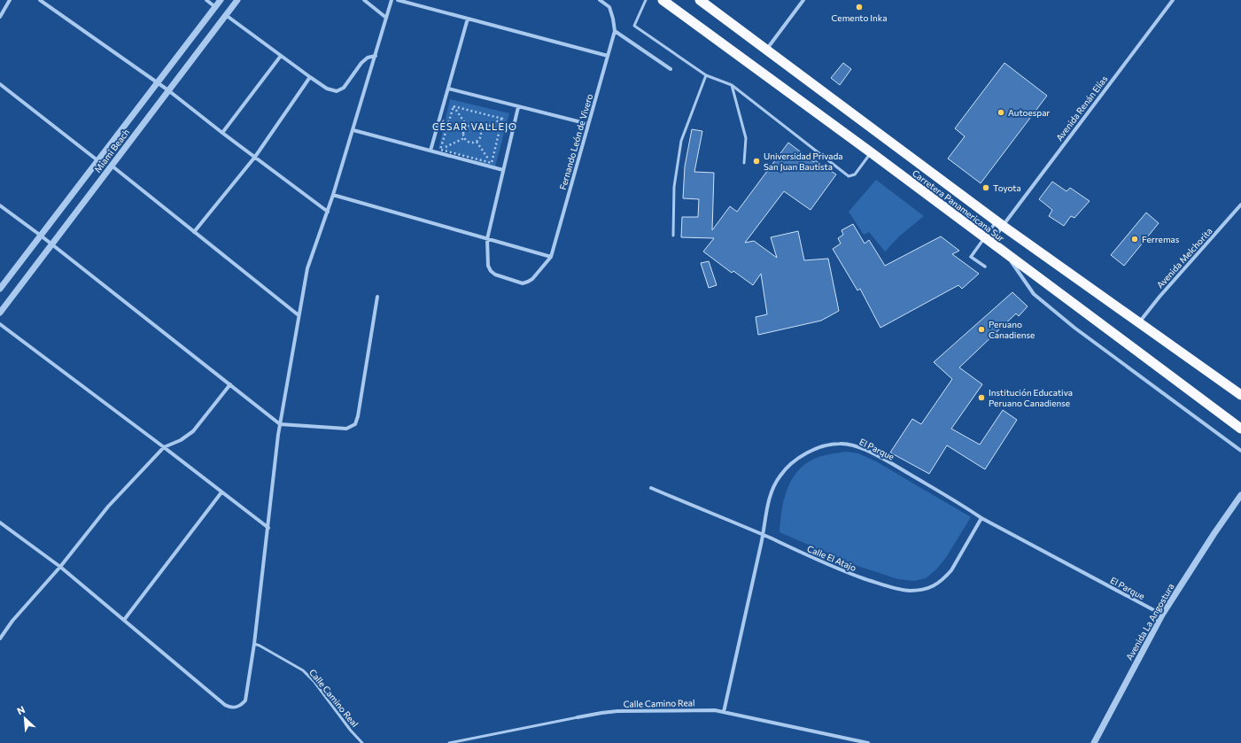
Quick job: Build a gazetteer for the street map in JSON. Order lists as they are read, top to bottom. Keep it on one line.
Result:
{"streets":{"highway":["Carretera Panamericana Sur"],"street":["Avenida Renán Elías","Fernando León de Vivero","Miami Beach","Avenida Melchorita","El Parque","Calle El Atajo","Avenida La Angostura","Calle Camino Real"]},"crossings":[["Avenida Renán Elías","Carretera Panamericana Sur"],["Carretera Panamericana Sur","Avenida Melchorita"],["El Parque","Calle El Atajo"],["El Parque","Avenida La Angostura"],["El Parque","Calle Camino Real"]],"districts":["CÉSAR VALLEJO"],"places":["Cemento Inka","Autoespar","Universidad Privada San Juan Bautista","Toyota","Ferremas","Peruano Canadiense","Institución Educativa Peruano Canadiense"],"north":"top left"}
